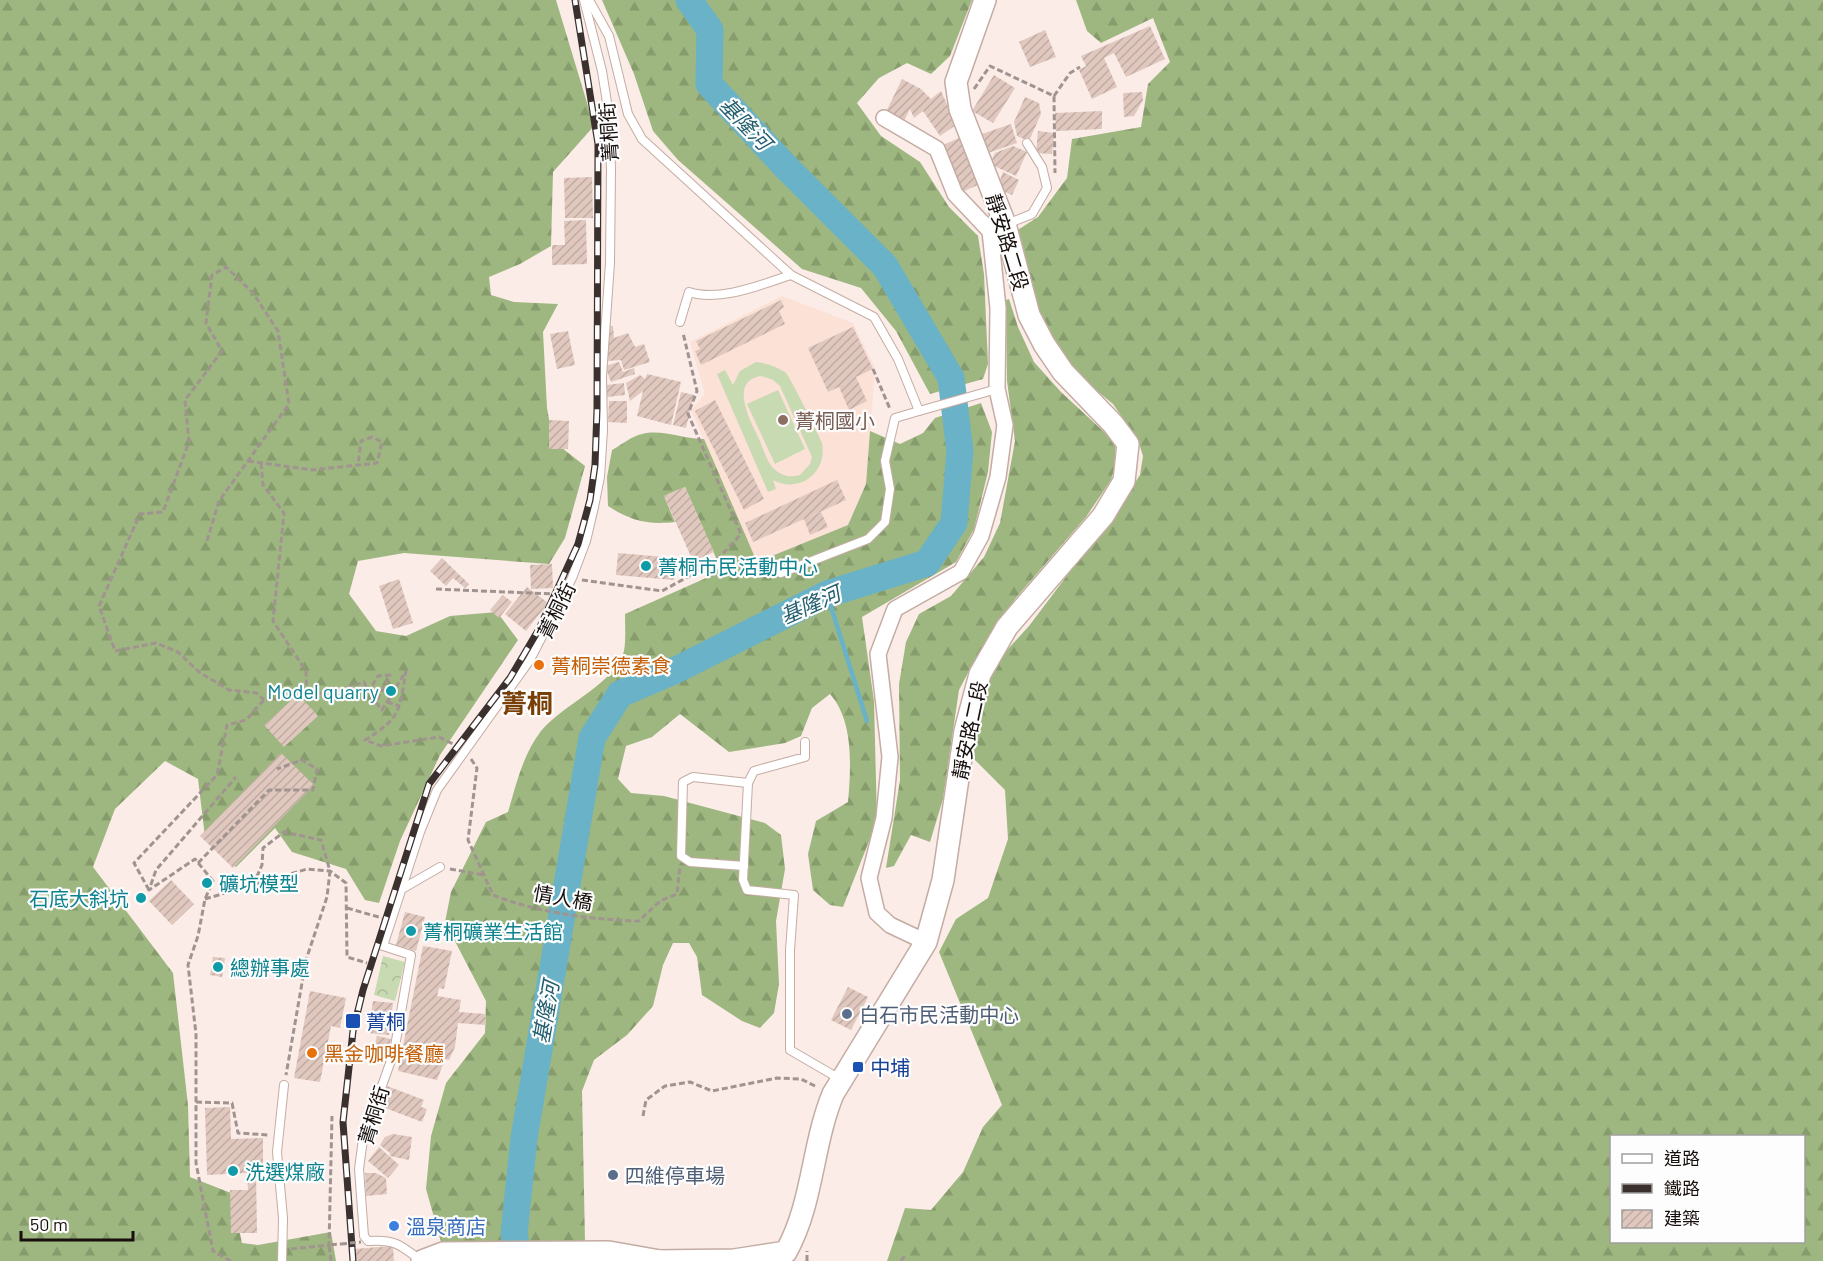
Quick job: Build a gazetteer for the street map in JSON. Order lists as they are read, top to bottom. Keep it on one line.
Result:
{"streets":{"main road":["靜安路二段"],"lane":["菁桐街"],"path":["情人橋"]},"districts":["菁桐"],"water":["基隆河"],"places":{"other":["菁桐國小","菁桐市民活動中心","菁桐崇德素食","Model quarry","礦坑模型","石底大斜坑","菁桐礦業生活館","總辦事處","白石市民活動中心","黑金咖啡餐廳","洗選煤廠","四維停車場","溫泉商店"],"transit":["菁桐","中埔"]},"legend":["道路","鐵路","建築"],"scale_bar":"50 m"}
